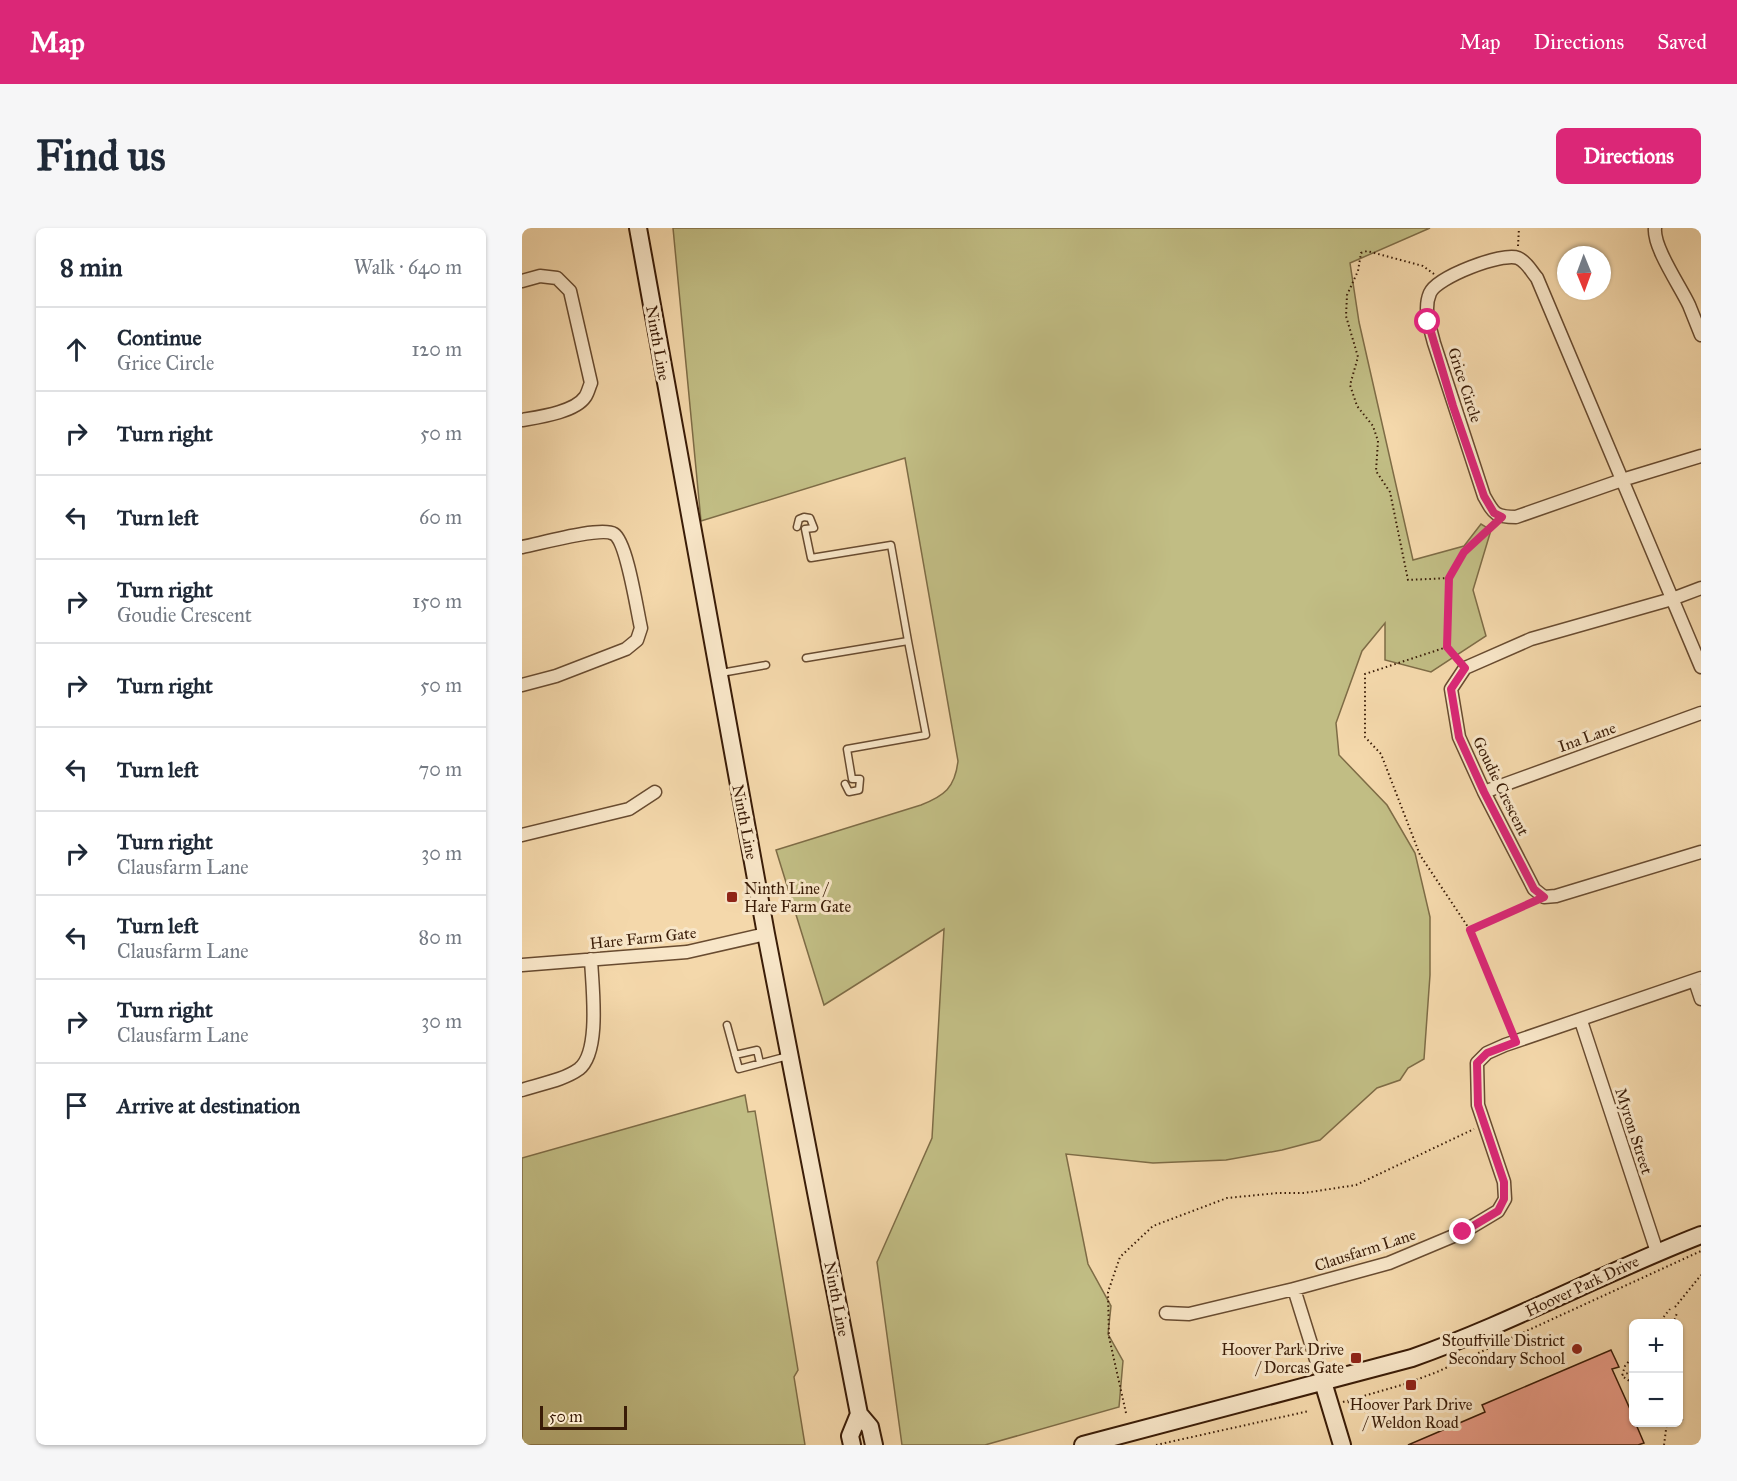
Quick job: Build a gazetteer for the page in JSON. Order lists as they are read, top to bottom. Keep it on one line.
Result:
{"streets":{"main road":["Ninth Line","Hoover Park Drive"],"street":["Grice Circle","Ina Lane","Goudie Crescent","Hare Farm Gate","Myron Street","Clausfarm Lane"]},"crossings":[["Ninth Line","Hare Farm Gate"],["Ina Lane","Goudie Crescent"],["Myron Street","Clausfarm Lane"],["Myron Street","Hoover Park Drive"]],"places":{"transit":["Ninth Line / Hare Farm Gate","Hoover Park Drive / Dorcas Gate","Hoover Park Drive / Weldon Road"],"other":["Stouffville District Secondary School"]},"scale_bar":"50 m","north":"bottom","page":{"header":"Map","nav":["Map","Directions","Saved"],"buttons":"Directions","title":"Find us","heading":["8 min","Walk · 640 m"],"list":[["Continue","Grice Circle","120 m"],["Turn right","50 m"],["Turn left","60 m"],["Turn right","Goudie Crescent","150 m"],["Turn right","50 m"],["Turn left","70 m"],["Turn right","Clausfarm Lane","30 m"],["Turn left","Clausfarm Lane","80 m"],["Turn right","Clausfarm Lane","30 m"],"Arrive at destination"],"map_buttons":["+","−"],"scale":"50 m"}}
